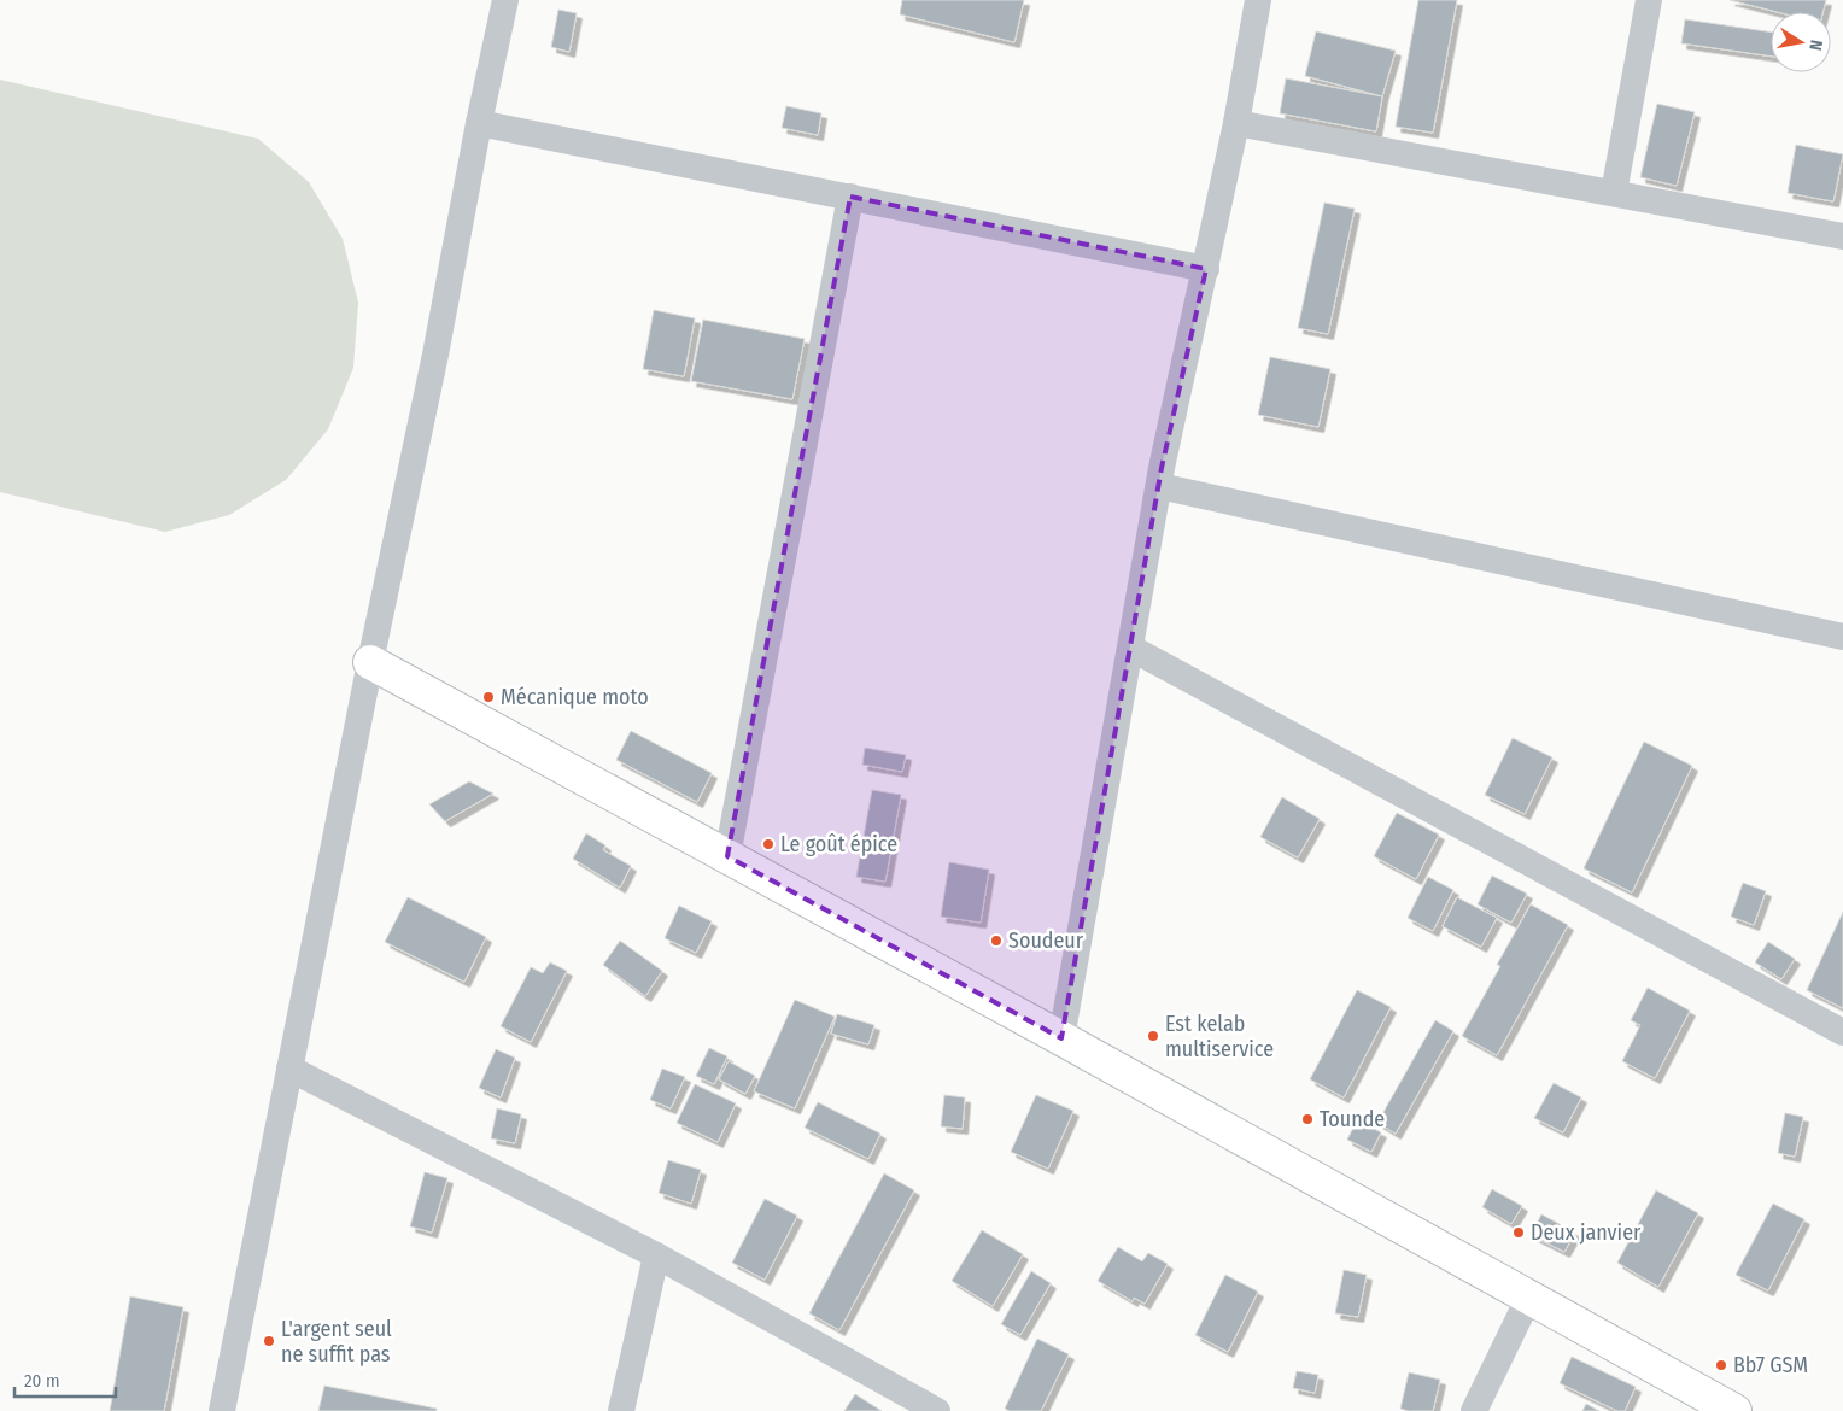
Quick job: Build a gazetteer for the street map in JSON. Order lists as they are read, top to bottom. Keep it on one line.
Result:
{"places":["Mécanique moto","Le goût épice","Soudeur","Est kelab multiservice","Tounde","Deux janvier","L'argent seul ne suffit pas","Bb7 GSM"],"scale_bar":"20 m","north":"right"}
